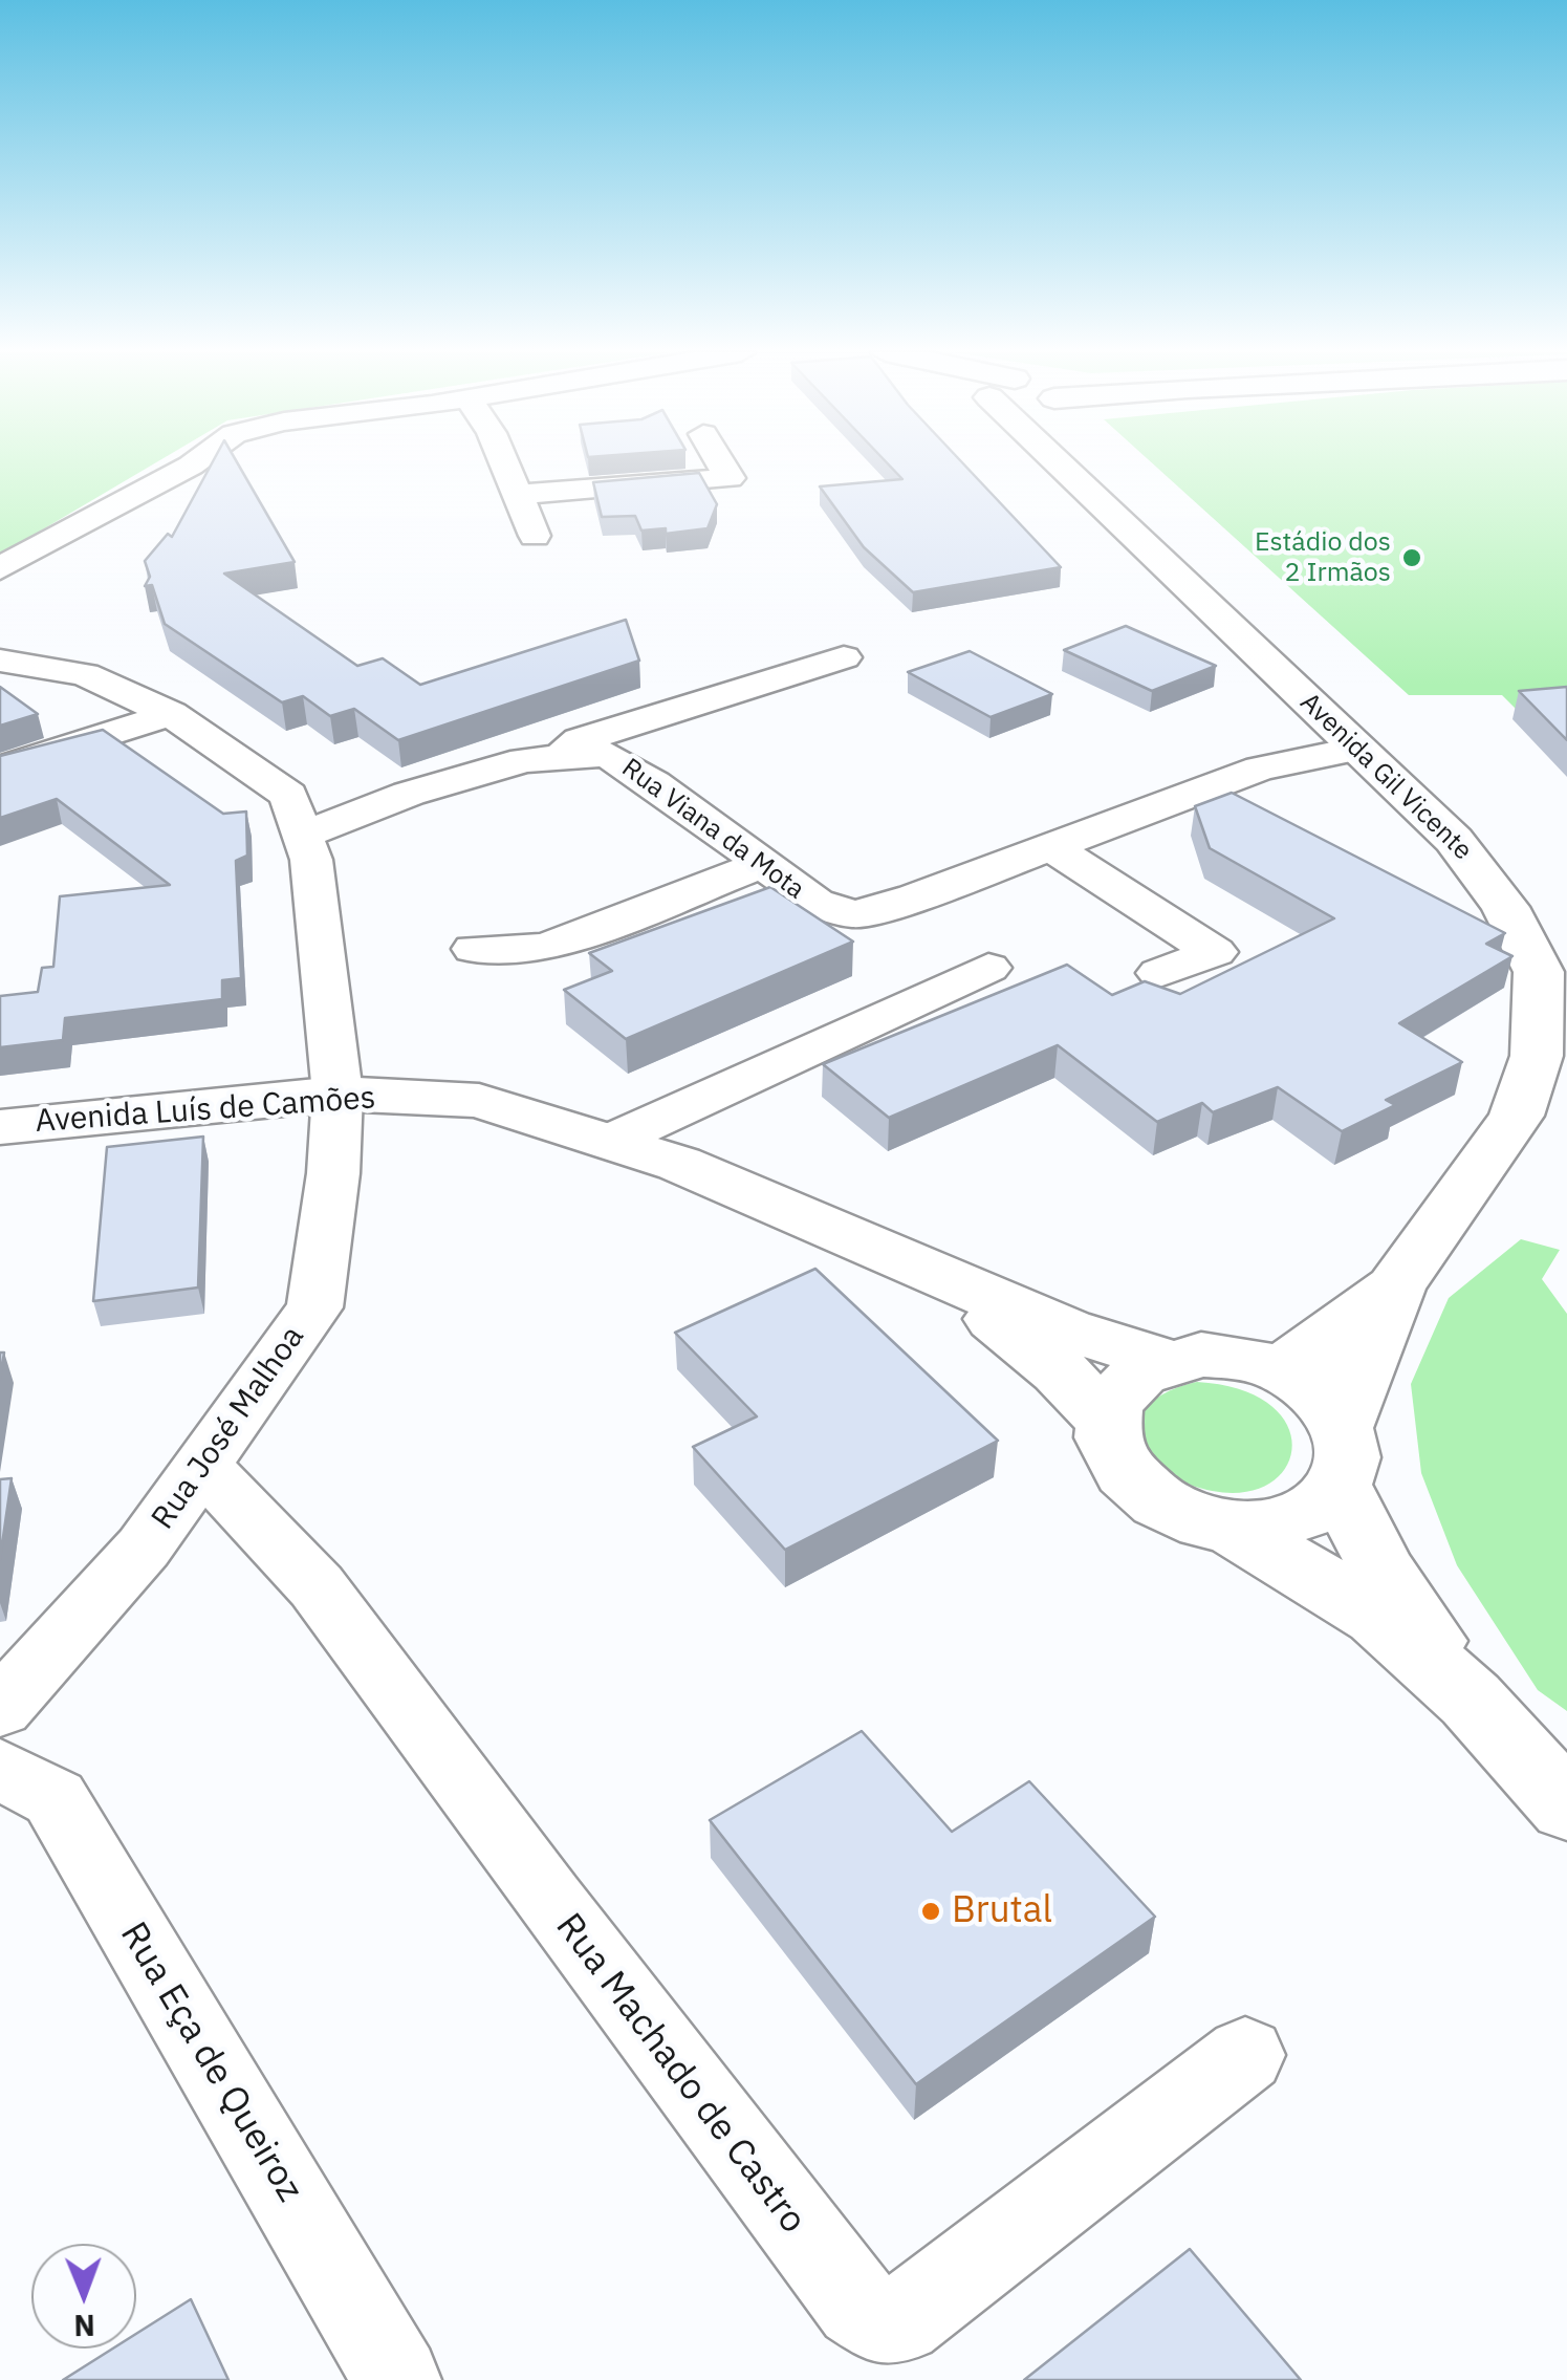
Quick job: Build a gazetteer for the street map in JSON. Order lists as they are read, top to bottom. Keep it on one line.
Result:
{"streets":{"street":["Avenida Gil Vicente","Rua Viana da Mota","Avenida Luís de Camões","Rua José Malhoa","Rua Eça de Queiroz","Rua Machado de Castro"]},"crossings":[["Avenida Gil Vicente","Rua Viana da Mota"],["Rua Viana da Mota","Rua José Malhoa"],["Avenida Luís de Camões","Rua José Malhoa"],["Rua José Malhoa","Rua Machado de Castro"]],"places":["Estádio dos 2 Irmãos","Brutal"],"north":"bottom"}
